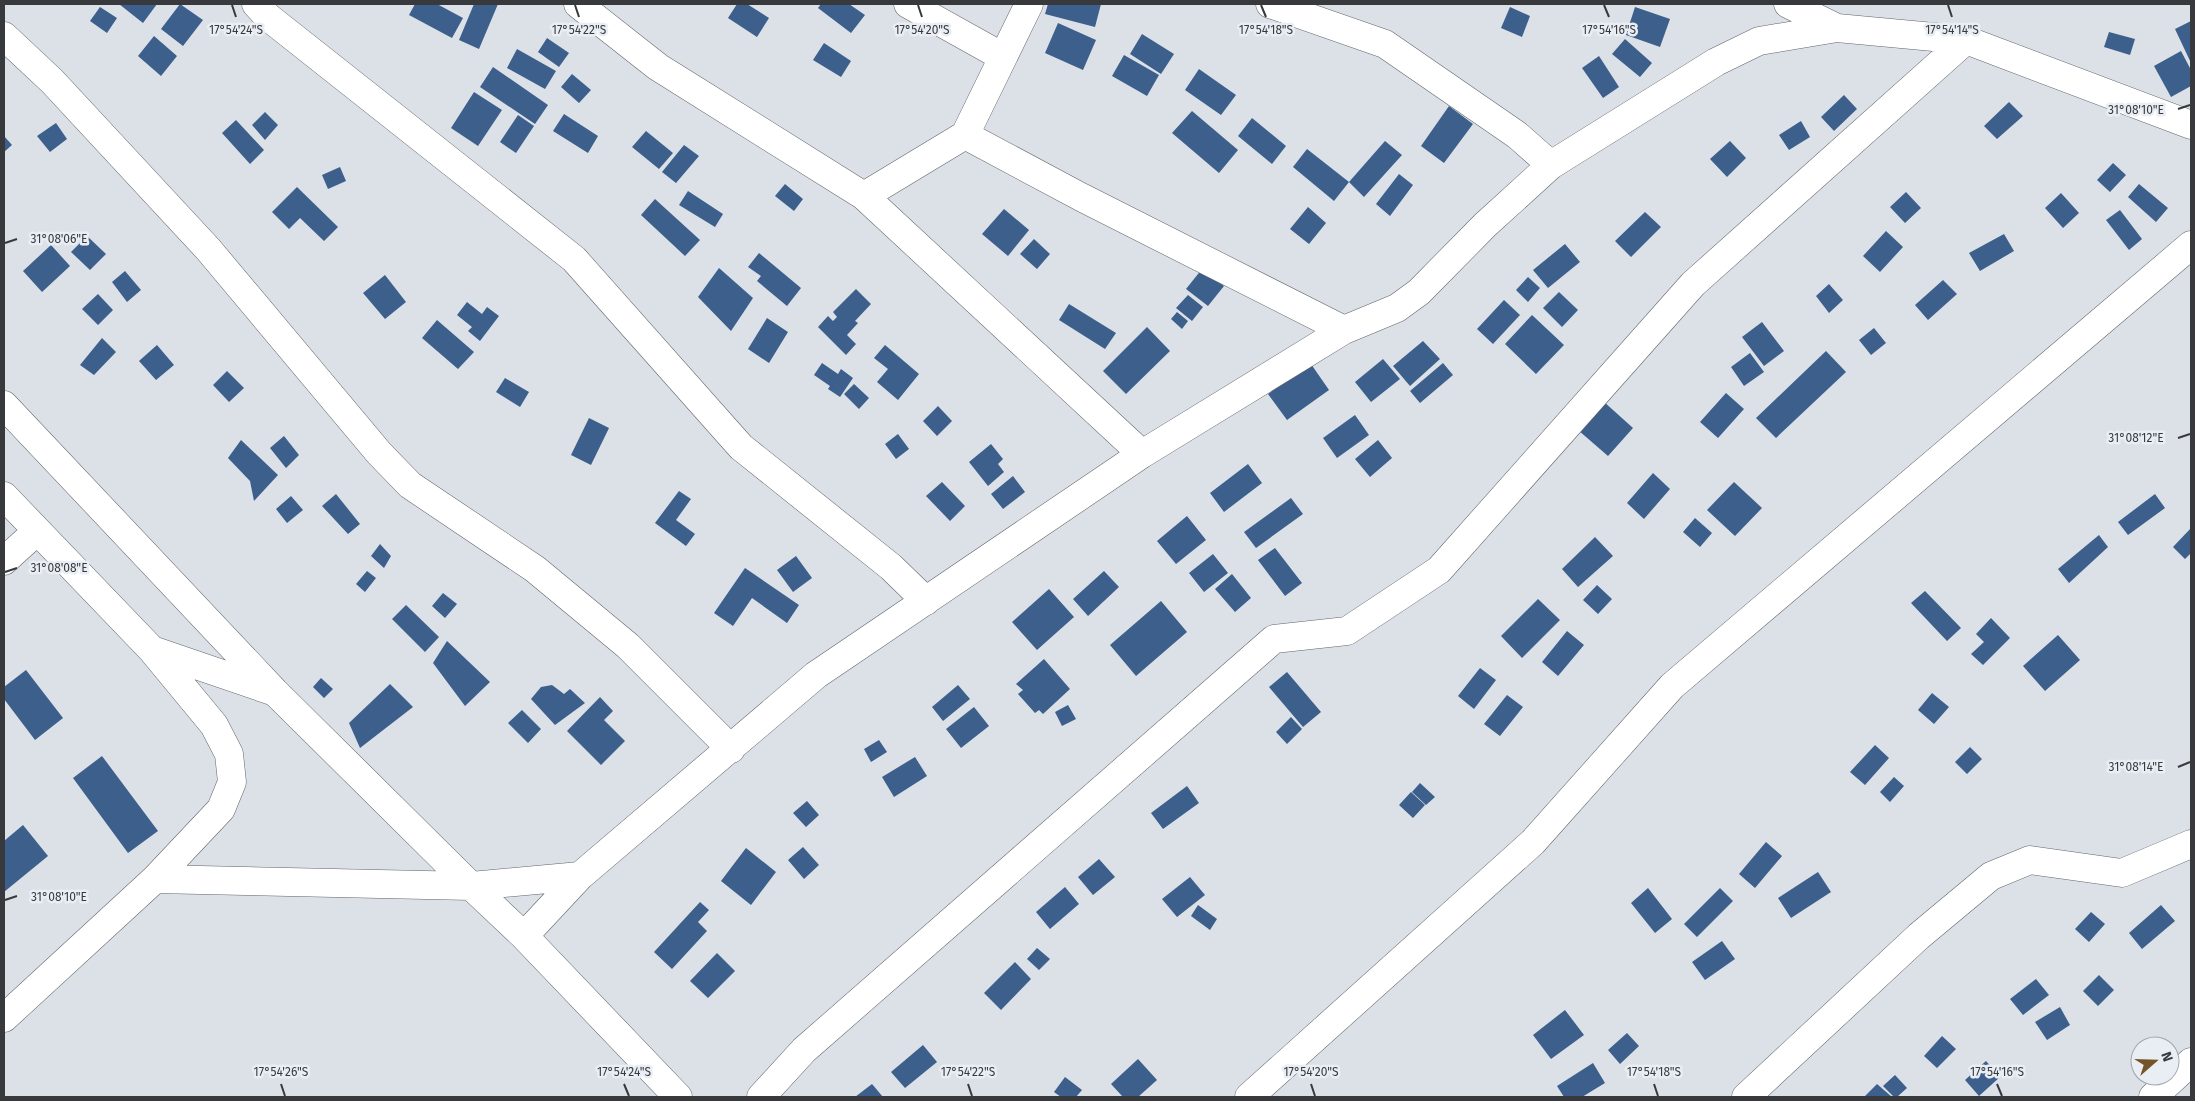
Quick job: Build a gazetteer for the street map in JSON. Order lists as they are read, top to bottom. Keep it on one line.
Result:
{"north":"right","coordinates":["17°54'24\"S","17°54'22\"S","17°54'20\"S","17°54'18\"S","17°54'16\"S","17°54'14\"S","31°08'10\"E","31°08'06\"E","31°08'12\"E","31°08'08\"E","31°08'14\"E","17°54'26\"S"]}
